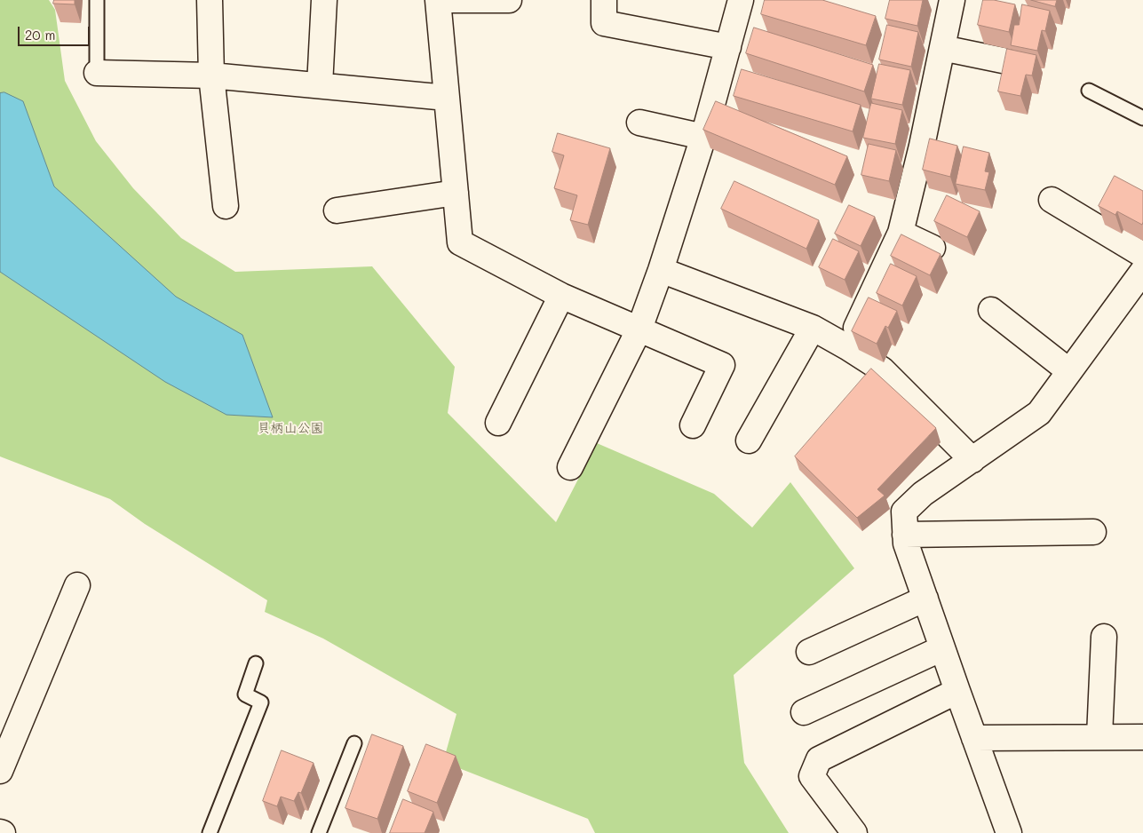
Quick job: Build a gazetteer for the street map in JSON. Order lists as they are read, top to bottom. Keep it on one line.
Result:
{"parks":["貝柄山公園"],"scale_bar":"20 m"}
